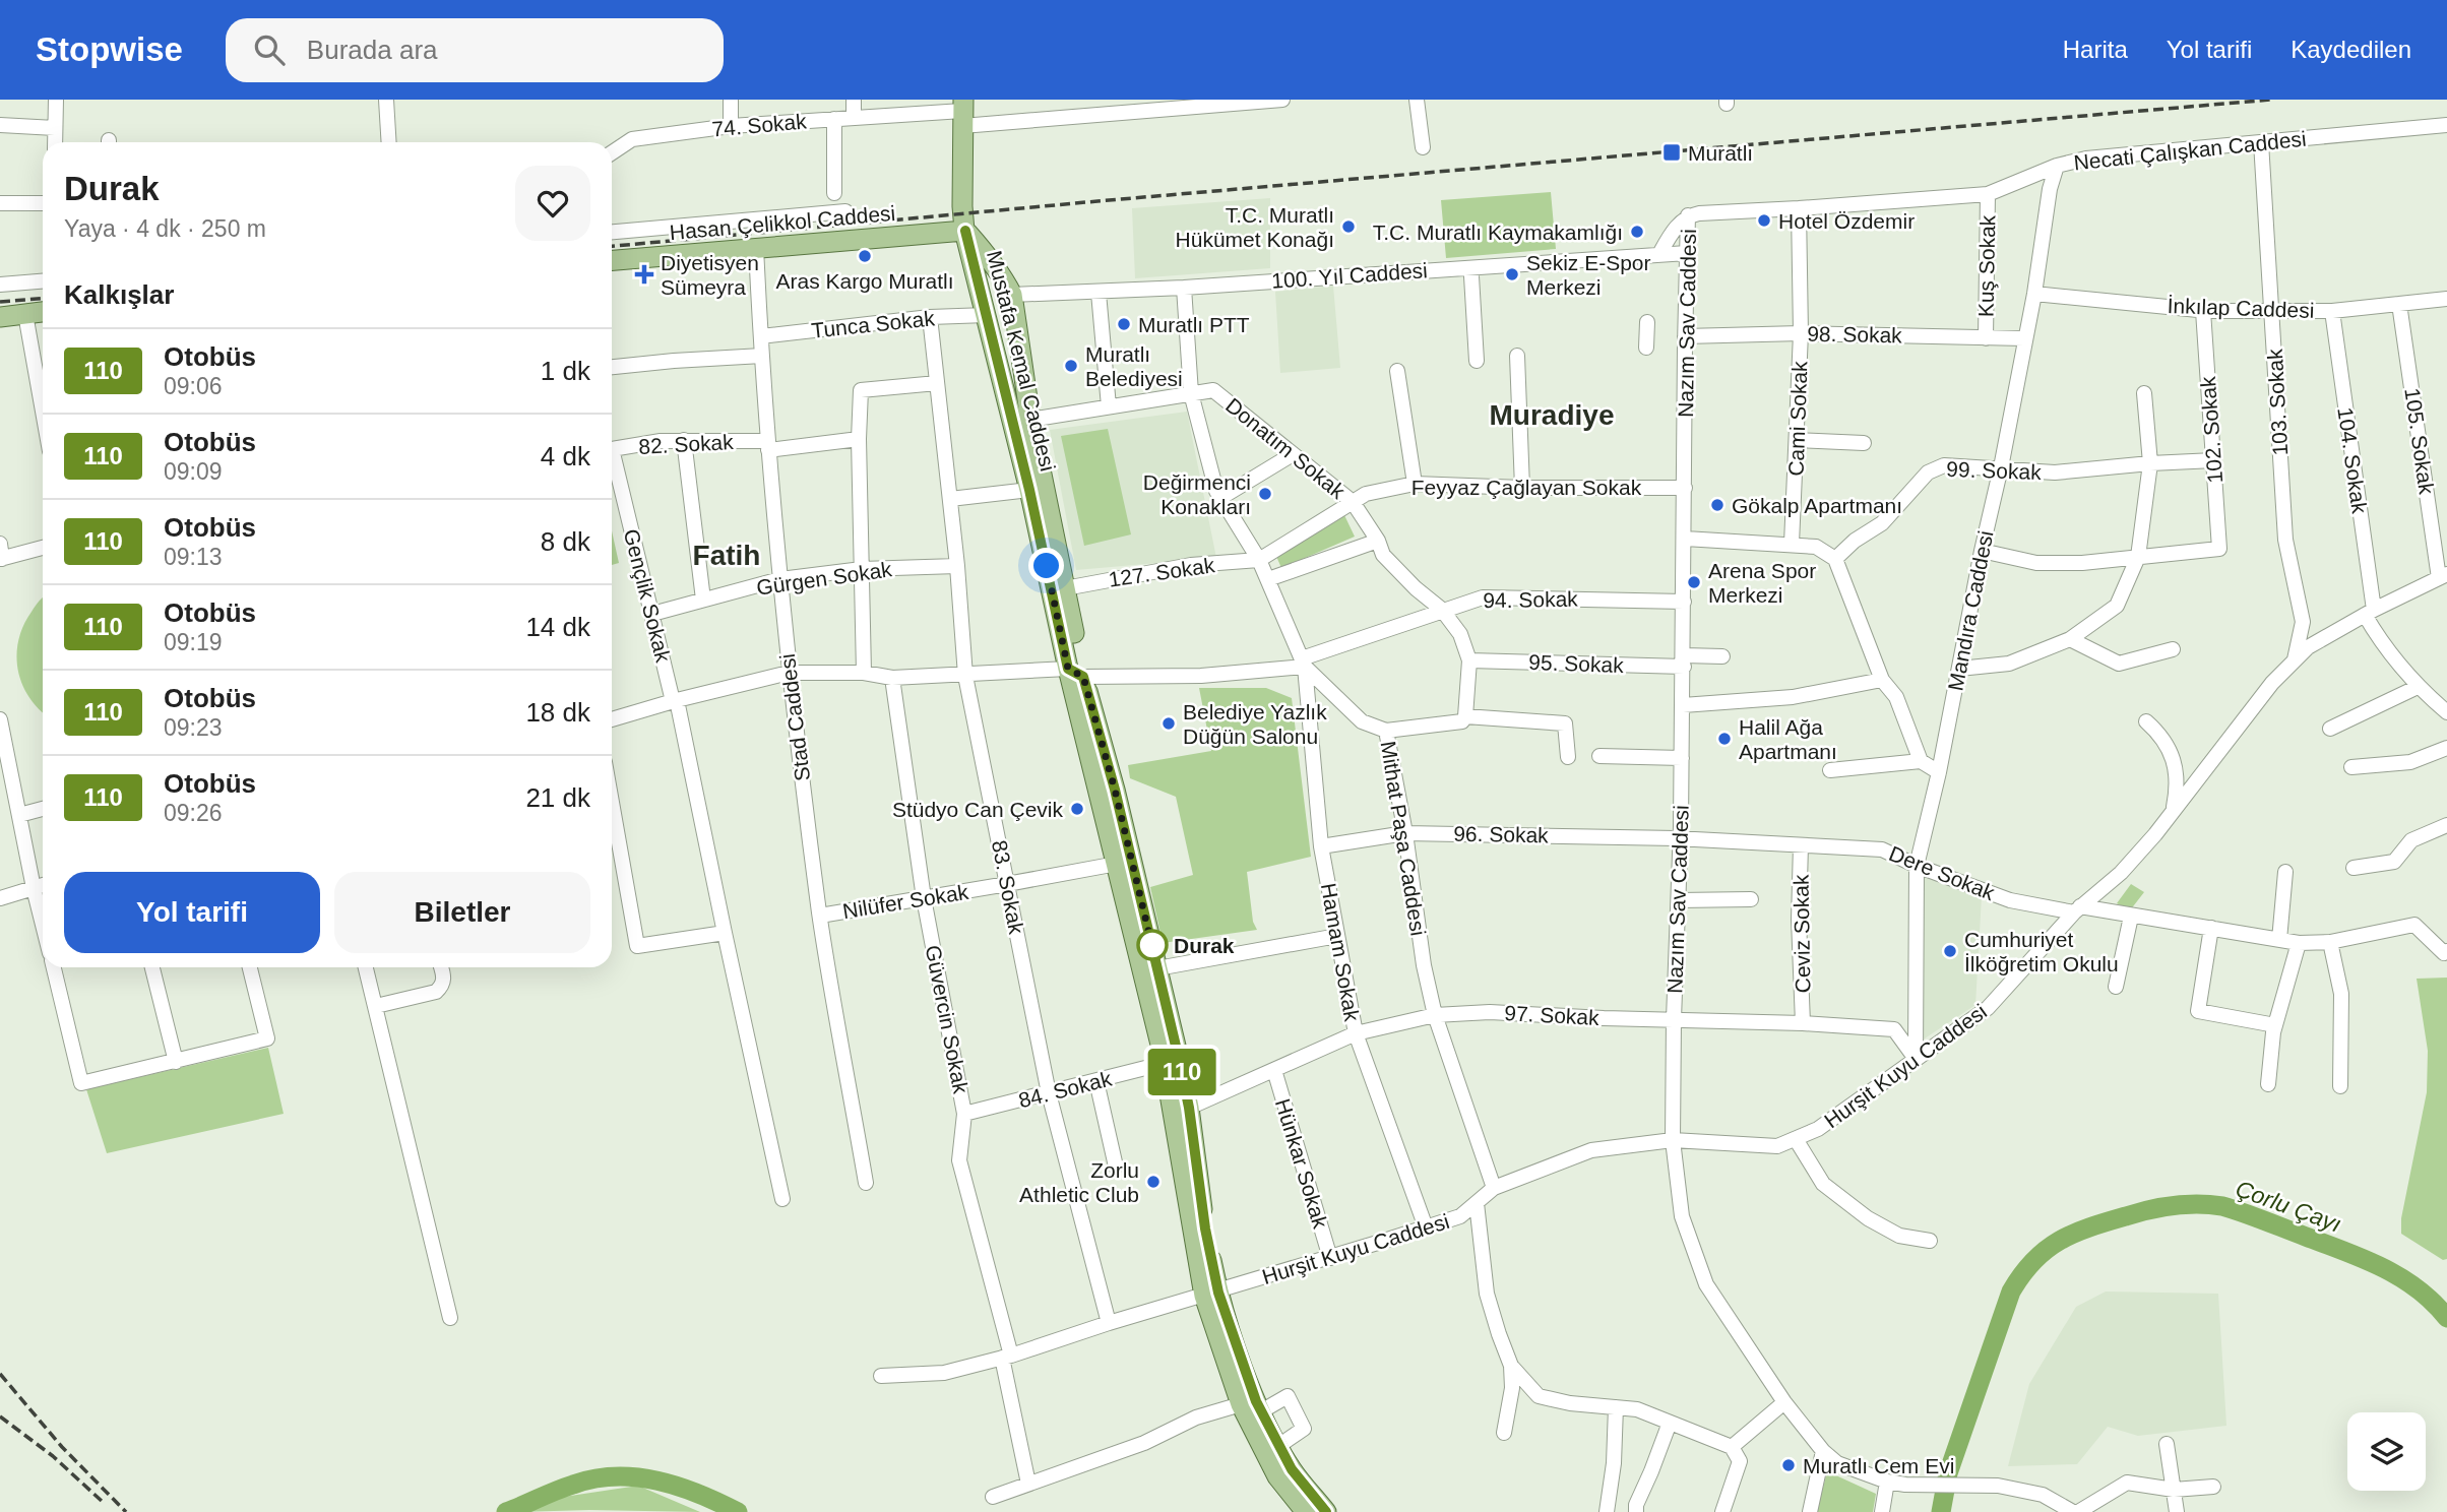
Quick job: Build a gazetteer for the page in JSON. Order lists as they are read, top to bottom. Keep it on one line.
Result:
{"streets":{"main road":["Hasan Çelikkol Caddesi","Mustafa Kemal Caddesi"],"street":["74. Sokak","Necati Çalışkan Caddesi","Kuş Sokak","100. Yıl Caddesi","İnkılap Caddesi","Nazım Sav Caddesi","Tunca Sokak","98. Sokak","103. Sokak","Cami Sokak","102. Sokak","105. Sokak","82. Sokak","Donatım Sokak","104. Sokak","99. Sokak","Feyyaz Çağlayan Sokak","127. Sokak","Gürgen Sokak","Gençlik Sokak","94. Sokak","Mandıra Caddesi","95. Sokak","Stad Caddesi","96. Sokak","Mithat Paşa Caddesi","Dere Sokak","83. Sokak","Nilüfer Sokak","Ceviz Sokak","Hamam Sokak","97. Sokak","Güvercin Sokak","Hurşit Kuyu Caddesi","84. Sokak","Hünkar Sokak"]},"crossings":[["Necati Çalışkan Caddesi","Kuş Sokak"],["Necati Çalışkan Caddesi","Nazım Sav Caddesi"],["Necati Çalışkan Caddesi","103. Sokak"],["Necati Çalışkan Caddesi","Cami Sokak"],["Necati Çalışkan Caddesi","Mandıra Caddesi"],["Hasan Çelikkol Caddesi","Mustafa Kemal Caddesi"],["Hasan Çelikkol Caddesi","Stad Caddesi"],["Kuş Sokak","98. Sokak"],["100. Yıl Caddesi","Nazım Sav Caddesi"],["100. Yıl Caddesi","Mustafa Kemal Caddesi"],["100. Yıl Caddesi","Mithat Paşa Caddesi"],["İnkılap Caddesi","103. Sokak"],["İnkılap Caddesi","102. Sokak"],["İnkılap Caddesi","105. Sokak"],["İnkılap Caddesi","104. Sokak"],["İnkılap Caddesi","Mandıra Caddesi"],["Nazım Sav Caddesi","98. Sokak"],["Nazım Sav Caddesi","Feyyaz Çağlayan Sokak"],["Nazım Sav Caddesi","94. Sokak"],["Nazım Sav Caddesi","95. Sokak"],["Nazım Sav Caddesi","96. Sokak"],["Nazım Sav Caddesi","Dere Sokak"],["Nazım Sav Caddesi","97. Sokak"],["Nazım Sav Caddesi","Hurşit Kuyu Caddesi"],["Tunca Sokak","Mustafa Kemal Caddesi"],["Tunca Sokak","Stad Caddesi"],["Tunca Sokak","83. Sokak"],["98. Sokak","Cami Sokak"],["98. Sokak","Mandıra Caddesi"],["Mustafa Kemal Caddesi","127. Sokak"],["Mustafa Kemal Caddesi","94. Sokak"],["Mustafa Kemal Caddesi","Nilüfer Sokak"],["Mustafa Kemal Caddesi","97. Sokak"],["Mustafa Kemal Caddesi","Hurşit Kuyu Caddesi"],["Mustafa Kemal Caddesi","84. Sokak"],["103. Sokak","Hurşit Kuyu Caddesi"],["102. Sokak","99. Sokak"],["105. Sokak","Hurşit Kuyu Caddesi"],["82. Sokak","Stad Caddesi"],["Donatım Sokak","Feyyaz Çağlayan Sokak"],["Donatım Sokak","94. Sokak"],["Donatım Sokak","95. Sokak"],["Donatım Sokak","Mithat Paşa Caddesi"],["104. Sokak","Hurşit Kuyu Caddesi"],["99. Sokak","Mandıra Caddesi"],["Feyyaz Çağlayan Sokak","127. Sokak"],["Feyyaz Çağlayan Sokak","Mithat Paşa Caddesi"],["127. Sokak","Mithat Paşa Caddesi"],["Gürgen Sokak","Gençlik Sokak"],["Gürgen Sokak","Stad Caddesi"],["Gürgen Sokak","83. Sokak"],["Gençlik Sokak","94. Sokak"],["94. Sokak","Stad Caddesi"],["94. Sokak","Mithat Paşa Caddesi"],["94. Sokak","83. Sokak"],["94. Sokak","Hamam Sokak"],["94. Sokak","Güvercin Sokak"],["Mandıra Caddesi","Dere Sokak"],["Mandıra Caddesi","97. Sokak"],["Mandıra Caddesi","Hurşit Kuyu Caddesi"],["Stad Caddesi","Nilüfer Sokak"],["96. Sokak","Mithat Paşa Caddesi"],["96. Sokak","Dere Sokak"],["96. Sokak","Hamam Sokak"],["Mithat Paşa Caddesi","Hamam Sokak"],["Mithat Paşa Caddesi","97. Sokak"],["Mithat Paşa Caddesi","Hurşit Kuyu Caddesi"],["Dere Sokak","Ceviz Sokak"],["Dere Sokak","Hurşit Kuyu Caddesi"],["83. Sokak","Nilüfer Sokak"],["83. Sokak","Hurşit Kuyu Caddesi"],["83. Sokak","84. Sokak"],["Nilüfer Sokak","Güvercin Sokak"],["Ceviz Sokak","97. Sokak"],["Hamam Sokak","97. Sokak"],["Hamam Sokak","Hurşit Kuyu Caddesi"],["97. Sokak","Hurşit Kuyu Caddesi"],["97. Sokak","Hünkar Sokak"],["Güvercin Sokak","Hurşit Kuyu Caddesi"],["Güvercin Sokak","84. Sokak"],["Hurşit Kuyu Caddesi","Hünkar Sokak"]],"districts":["Muradiye","Fatih"],"water":["Çorlu Çayı"],"places":{"transit":["Muratlı"],"other":["Hotel Özdemir","T.C. Muratlı Hükümet Konağı","T.C. Muratlı Kaymakamlığı","Aras Kargo Muratlı","Sekiz E-Spor Merkezi","Muratlı PTT","Muratlı Belediyesi","Değirmenci Konakları","Gökalp Apartmanı","Arena Spor Merkezi","Belediye Yazlık Düğün Salonu","Halil Ağa Apartmanı","Stüdyo Can Çevik","Durak","Cumhuriyet İlköğretim Okulu","Zorlu Athletic Club","Muratlı Cem Evi"],"health":["Diyetisyen Sümeyra"]},"lines":["bus line 110"],"page":{"header":"Stopwise","search":"Burada ara","nav":["Harita","Yol tarifi","Kaydedilen"],"on_map":"110","heading":[["Durak","Yaya · 4 dk · 250 m"],"Kalkışlar"],"list":[{"mark":"110","name":"Otobüs","note":"09:06","value":"1 dk"},{"mark":"110","name":"Otobüs","note":"09:09","value":"4 dk"},{"mark":"110","name":"Otobüs","note":"09:13","value":"8 dk"},{"mark":"110","name":"Otobüs","note":"09:19","value":"14 dk"},{"mark":"110","name":"Otobüs","note":"09:23","value":"18 dk"},{"mark":"110","name":"Otobüs","note":"09:26","value":"21 dk"}],"buttons":["Yol tarifi","Biletler"]}}
